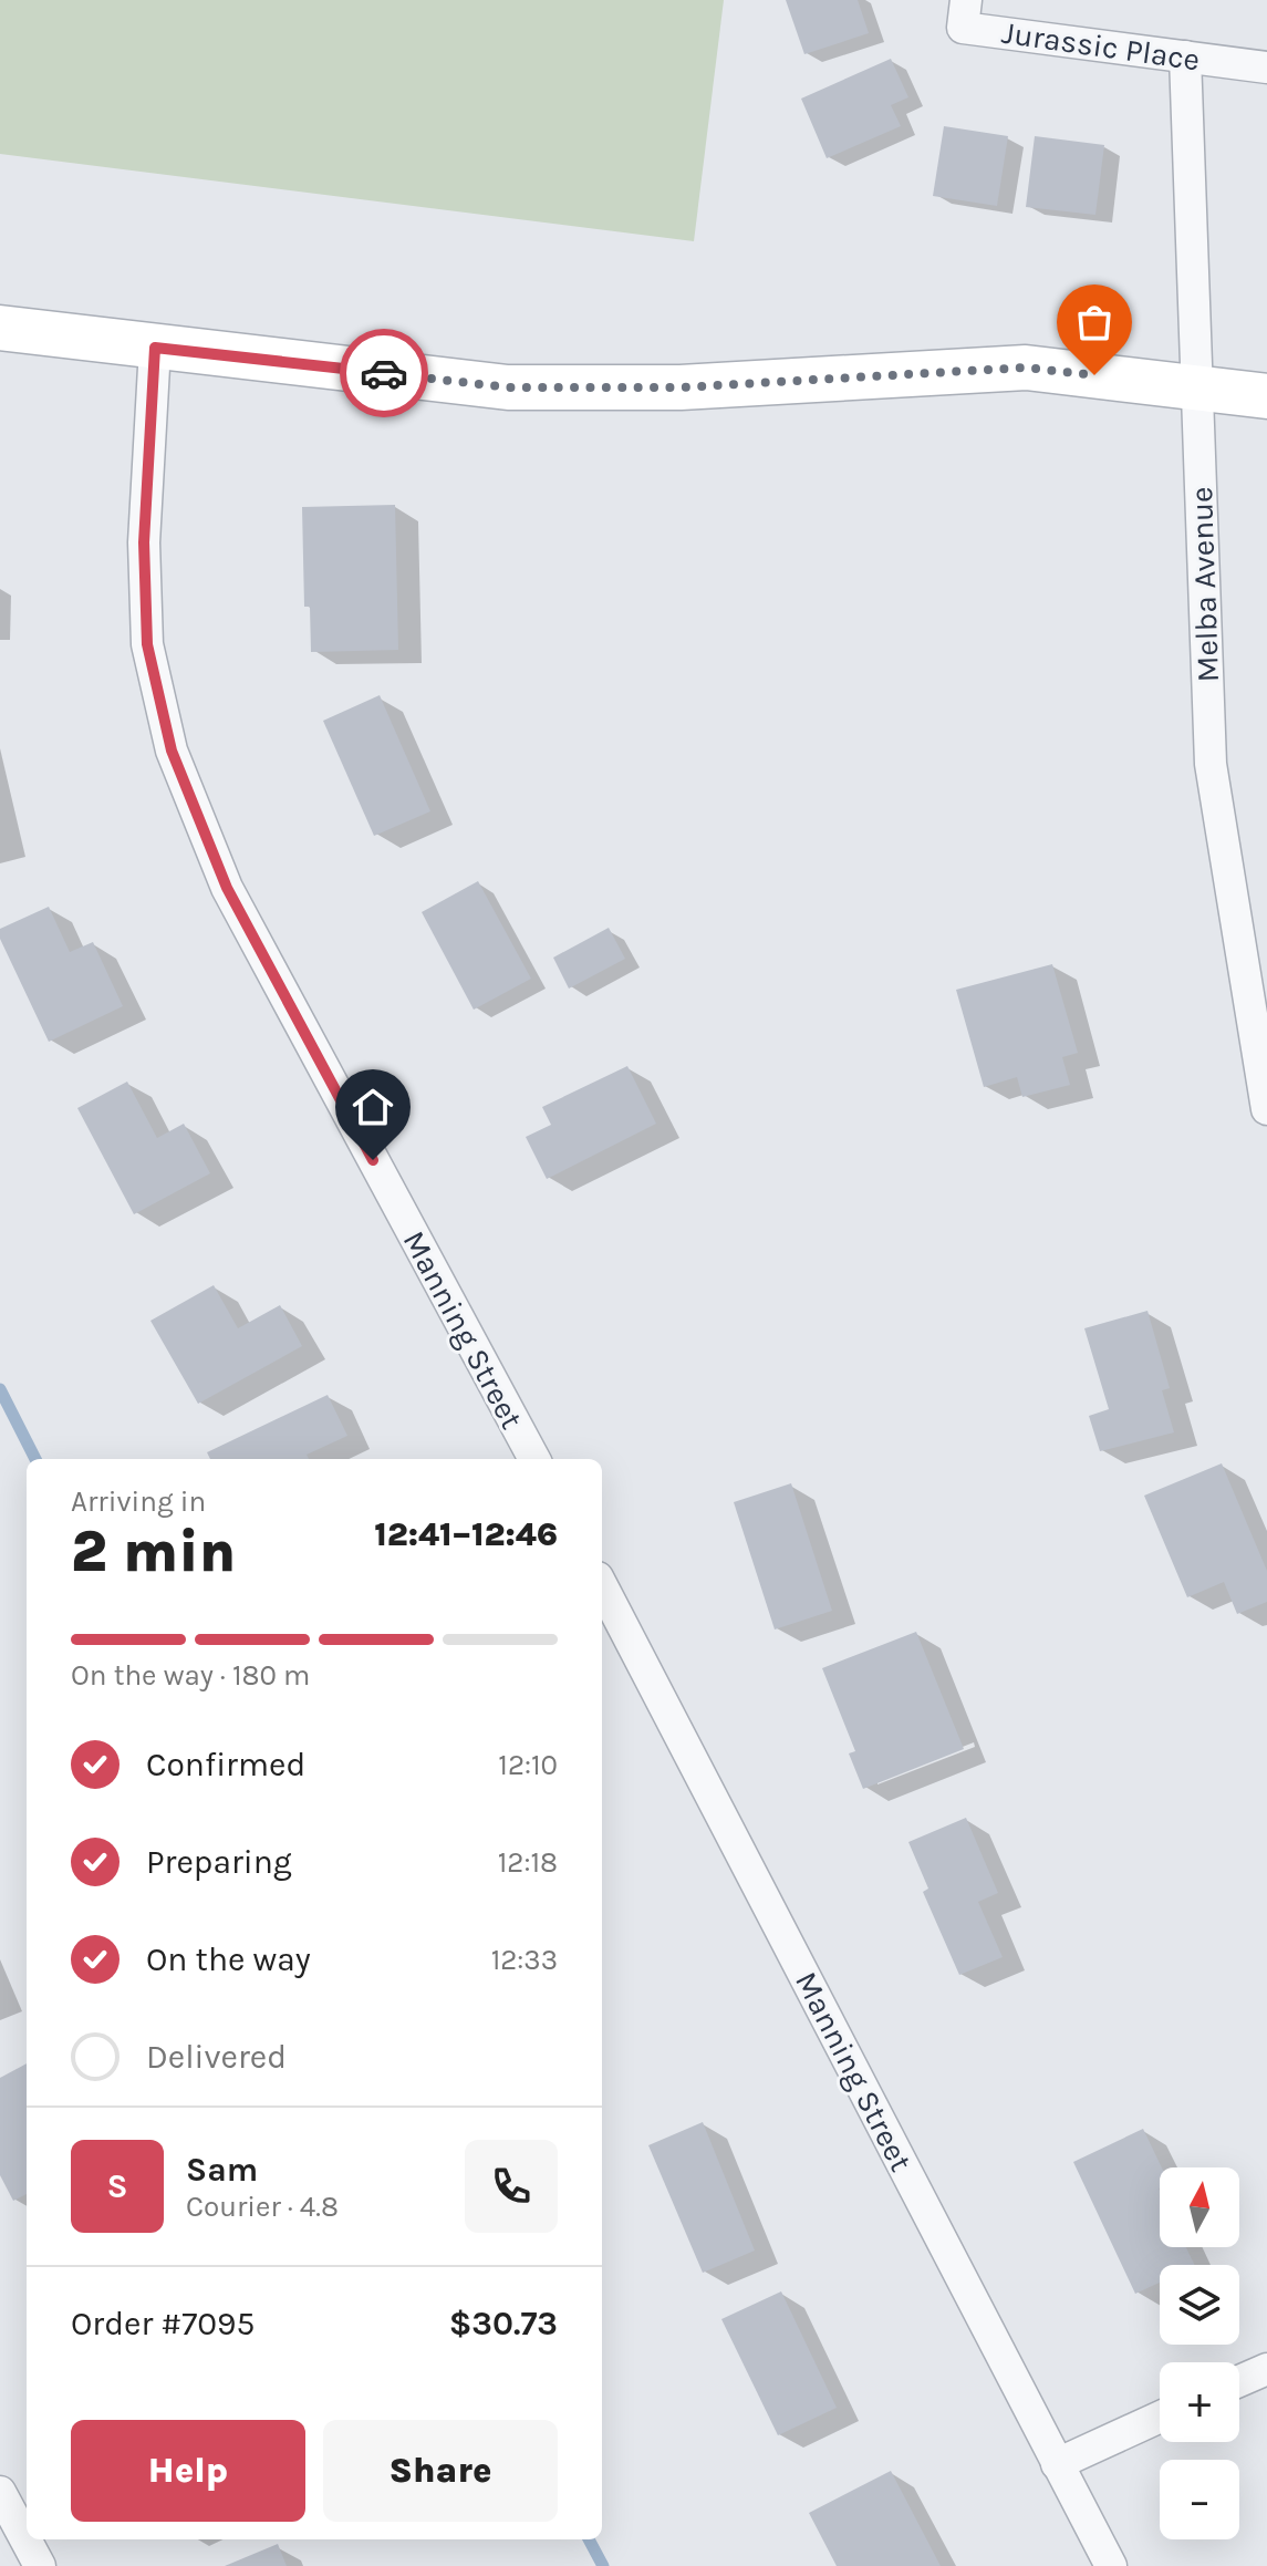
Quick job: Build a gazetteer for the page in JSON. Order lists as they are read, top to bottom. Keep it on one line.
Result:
{"streets":{"street":["Jurassic Place","Melba Avenue","Manning Street"]},"crossings":[["Jurassic Place","Melba Avenue"]],"north":"top","page":{"heading":["2 min","Arriving in","12:41–12:46"],"panel":["Sam","Courier · 4.8","Order #7095","$30.73"],"bar":"On the way · 180 m","list":[["Confirmed","12:10"],["Preparing","12:18"],["On the way","12:33"],"Delivered"],"round":"S","map_buttons":["+","−"],"buttons":["Help","Share"]}}
